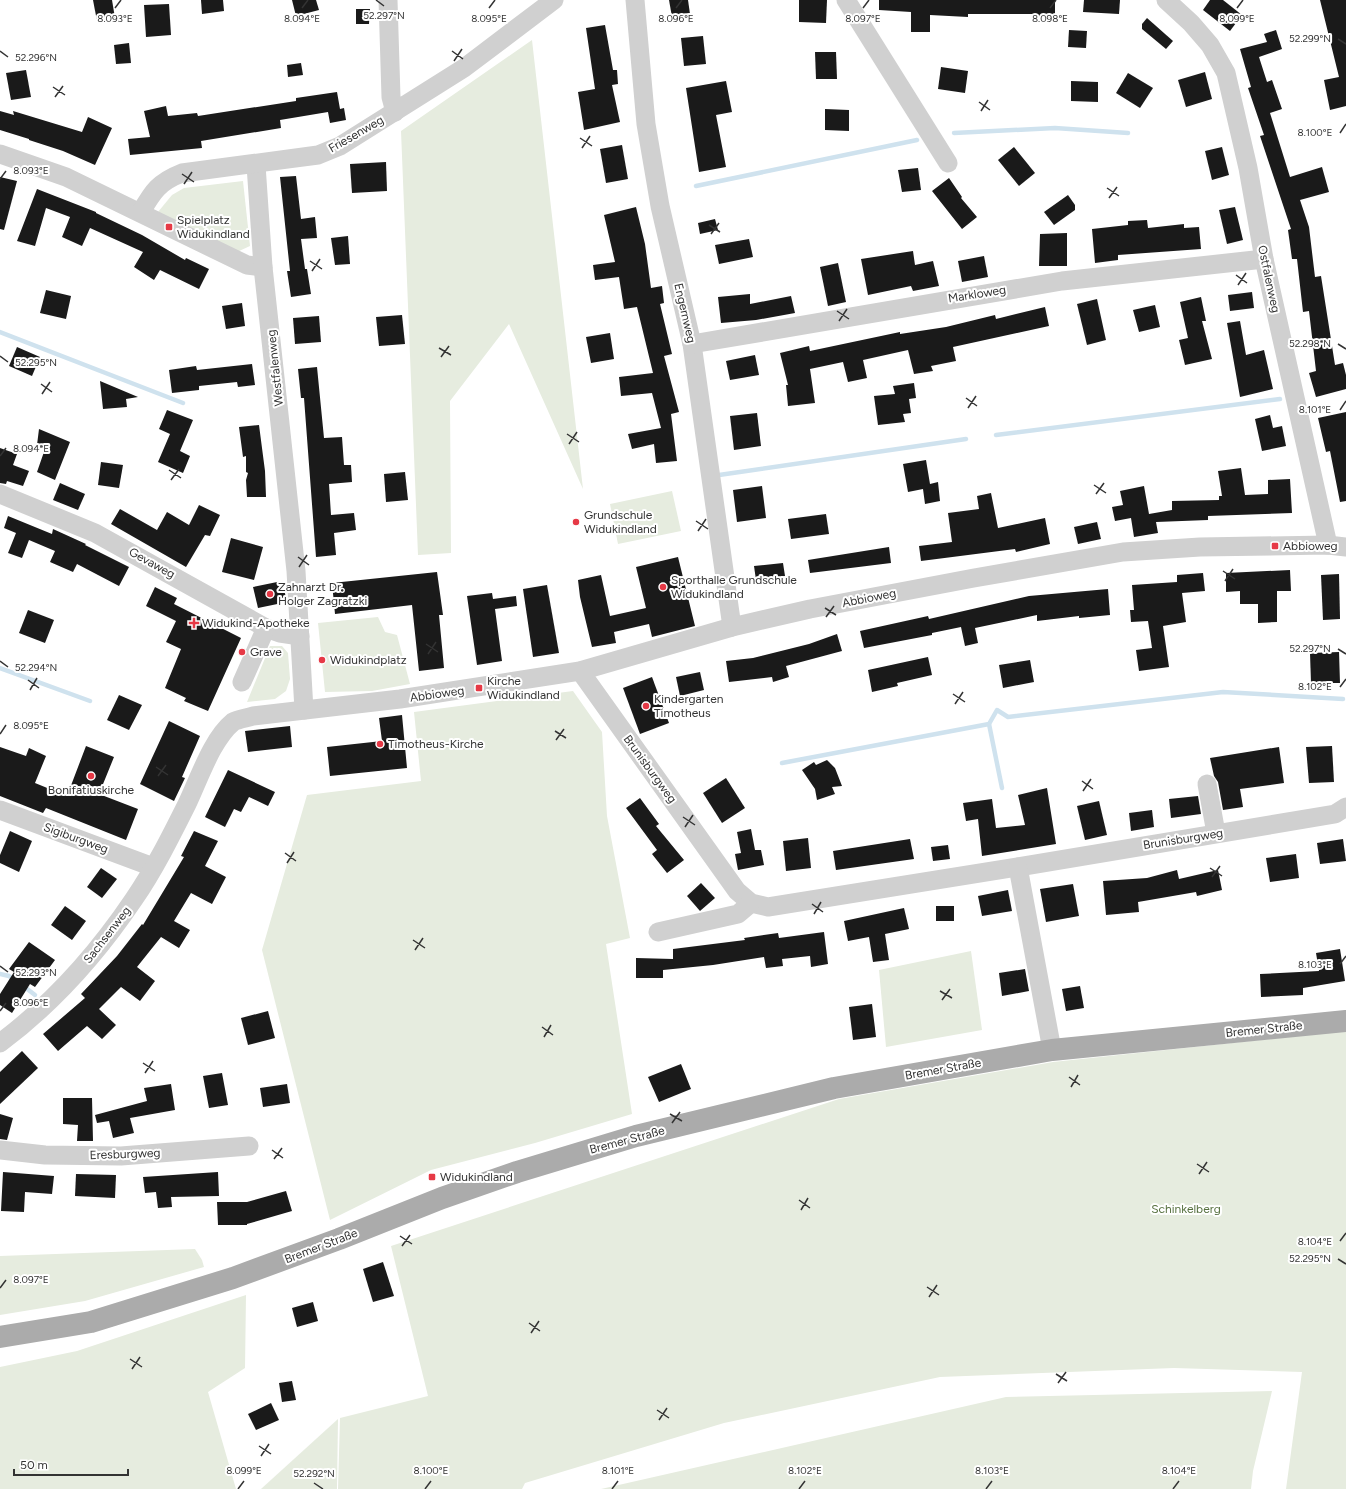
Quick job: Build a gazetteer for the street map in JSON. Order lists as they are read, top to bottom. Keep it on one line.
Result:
{"streets":{"main road":["Bremer Straße"],"street":["Friesenweg","Ostfalenweg","Markloweg","Engernweg","Westfalenweg","Gevaweg","Abbioweg","Brunisburgweg","Sigiburgweg","Sachsenweg","Eresburgweg"]},"crossings":[["Friesenweg","Westfalenweg"],["Ostfalenweg","Markloweg"],["Ostfalenweg","Abbioweg"],["Markloweg","Engernweg"],["Engernweg","Abbioweg"],["Westfalenweg","Gevaweg"],["Abbioweg","Brunisburgweg"],["Abbioweg","Sachsenweg"],["Sigiburgweg","Sachsenweg"]],"parks":["Schinkelberg"],"places":{"transit":["Spielplatz Widukindland","Abbioweg","Kirche Widukindland","Widukindland"],"other":["Grundschule Widukindland","Sporthalle Grundschule Widukindland","Zahnarzt Dr. Holger Zagratzki","Grave","Widukindplatz","Kindergarten Timotheus","Timotheus-Kirche","Bonifatiuskirche"],"health":["Widukind-Apotheke"]},"scale_bar":"50 m","coordinates":["52.297°N","8.094°E","8.095°E","8.096°E","8.097°E","8.098°E","8.099°E","8.093°E","52.299°N","52.296°N","8.100°E","52.298°N","52.295°N","8.101°E","52.294°N","8.102°E","8.103°E","52.293°N","8.104°E","52.292°N"]}
